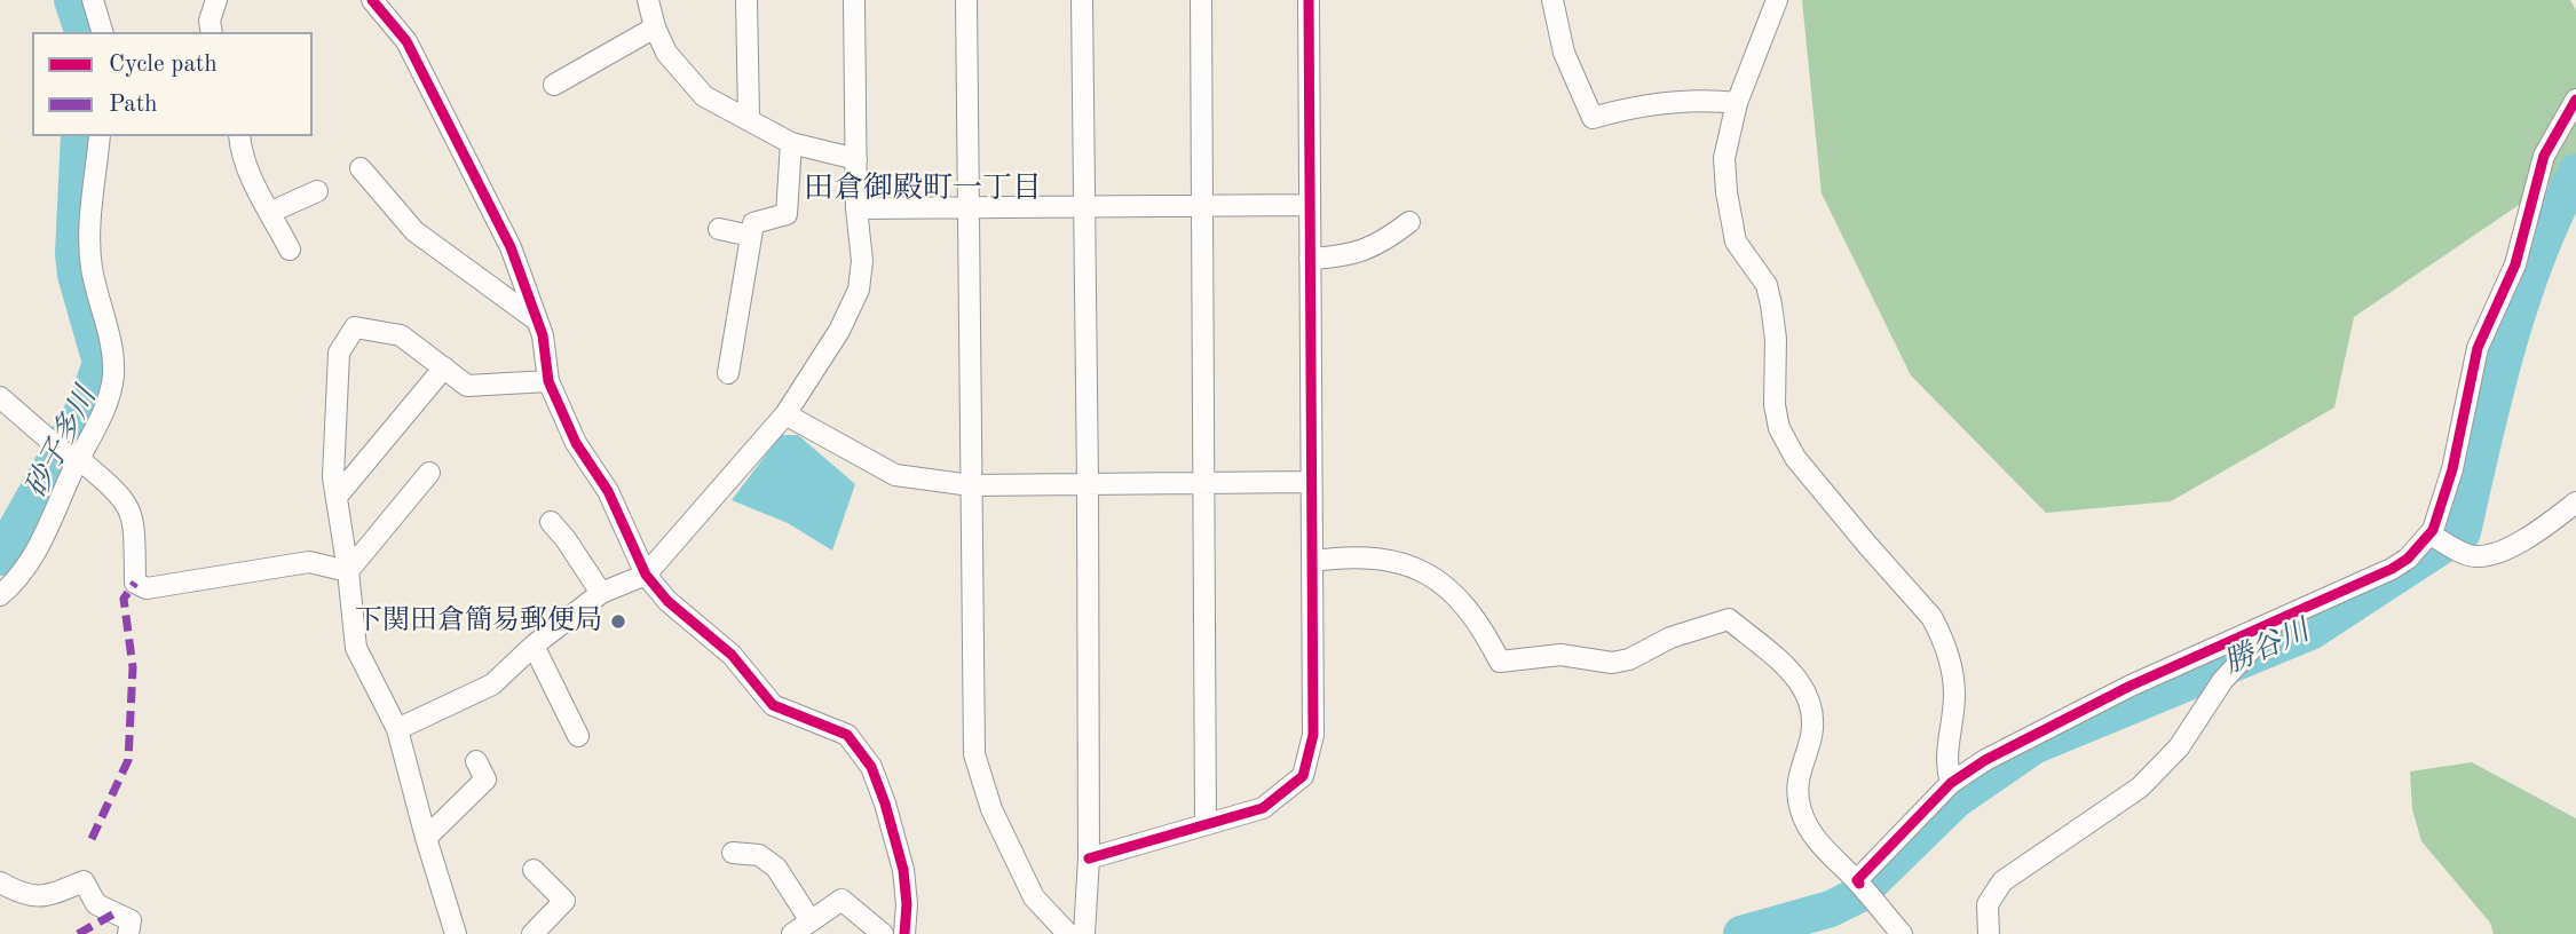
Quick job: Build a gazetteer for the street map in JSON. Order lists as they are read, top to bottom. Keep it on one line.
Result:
{"districts":["田倉御殿町一丁目"],"water":["砂子多川","勝谷川"],"places":["下関田倉簡易郵便局"],"legend":["Cycle path","Path"]}
